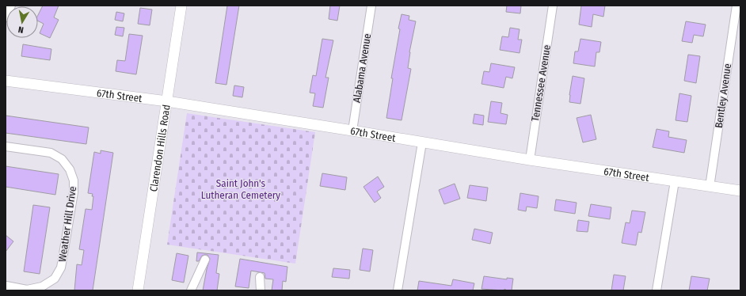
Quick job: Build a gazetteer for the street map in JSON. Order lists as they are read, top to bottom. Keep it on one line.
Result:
{"streets":{"street":["Alabama Avenue","Tennessee Avenue","67th Street","Bentley Avenue","Clarendon Hills Road","Weather Hill Drive"]},"crossings":[["Alabama Avenue","67th Street"],["Tennessee Avenue","67th Street"],["67th Street","Bentley Avenue"],["67th Street","Clarendon Hills Road"]],"parks":["Saint John's Lutheran Cemetery"],"north":"bottom"}
